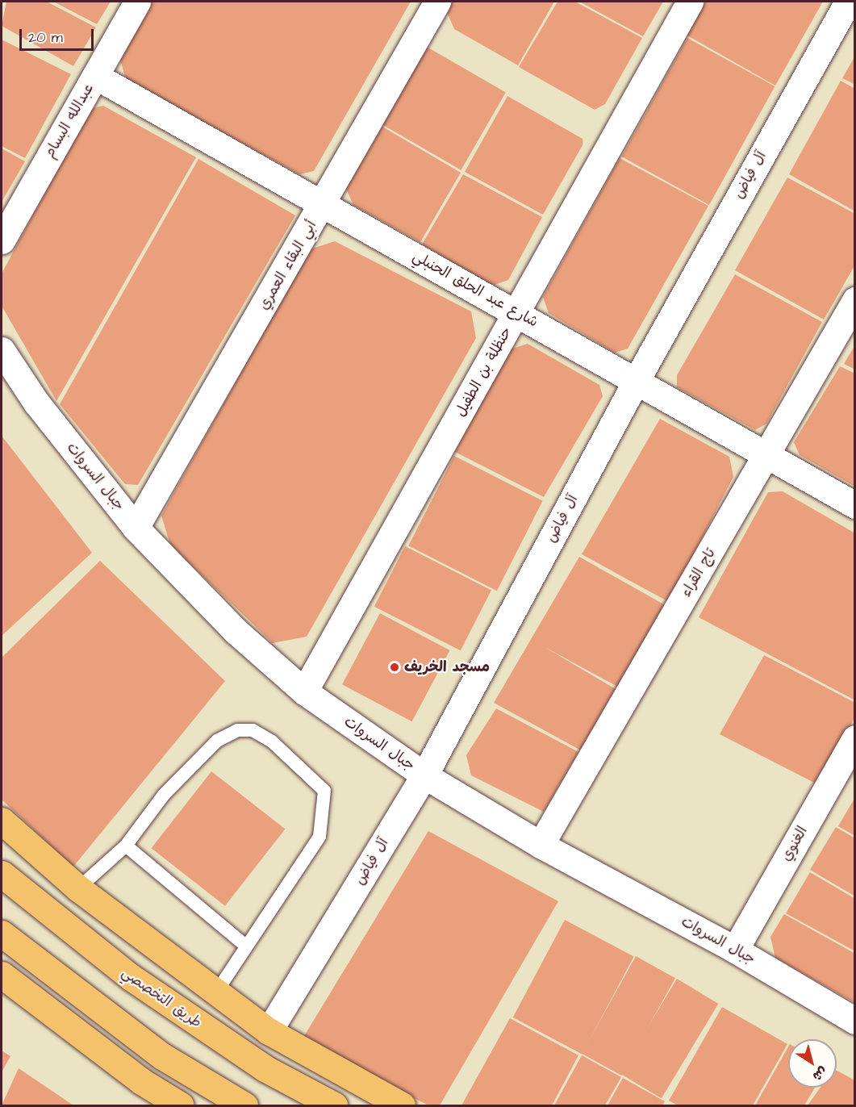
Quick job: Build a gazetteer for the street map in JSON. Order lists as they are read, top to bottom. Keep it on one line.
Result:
{"streets":{"main road":["طريق التخصصي"],"street":["عبدالله البسام","آل فياض","أبي البقاء العمري","شارع عبد الحلق الحنبلي","حنظلة بن الطفيل","جبال السروات","تاج القراء","الغنوي"]},"crossings":[["عبدالله البسام","شارع عبد الحلق الحنبلي"],["آل فياض","شارع عبد الحلق الحنبلي"],["آل فياض","جبال السروات"],["أبي البقاء العمري","شارع عبد الحلق الحنبلي"],["أبي البقاء العمري","جبال السروات"],["شارع عبد الحلق الحنبلي","حنظلة بن الطفيل"],["شارع عبد الحلق الحنبلي","تاج القراء"],["حنظلة بن الطفيل","جبال السروات"],["جبال السروات","تاج القراء"],["جبال السروات","الغنوي"]],"places":["مسجد الخريف"],"scale_bar":"20 m","north":"bottom right"}
